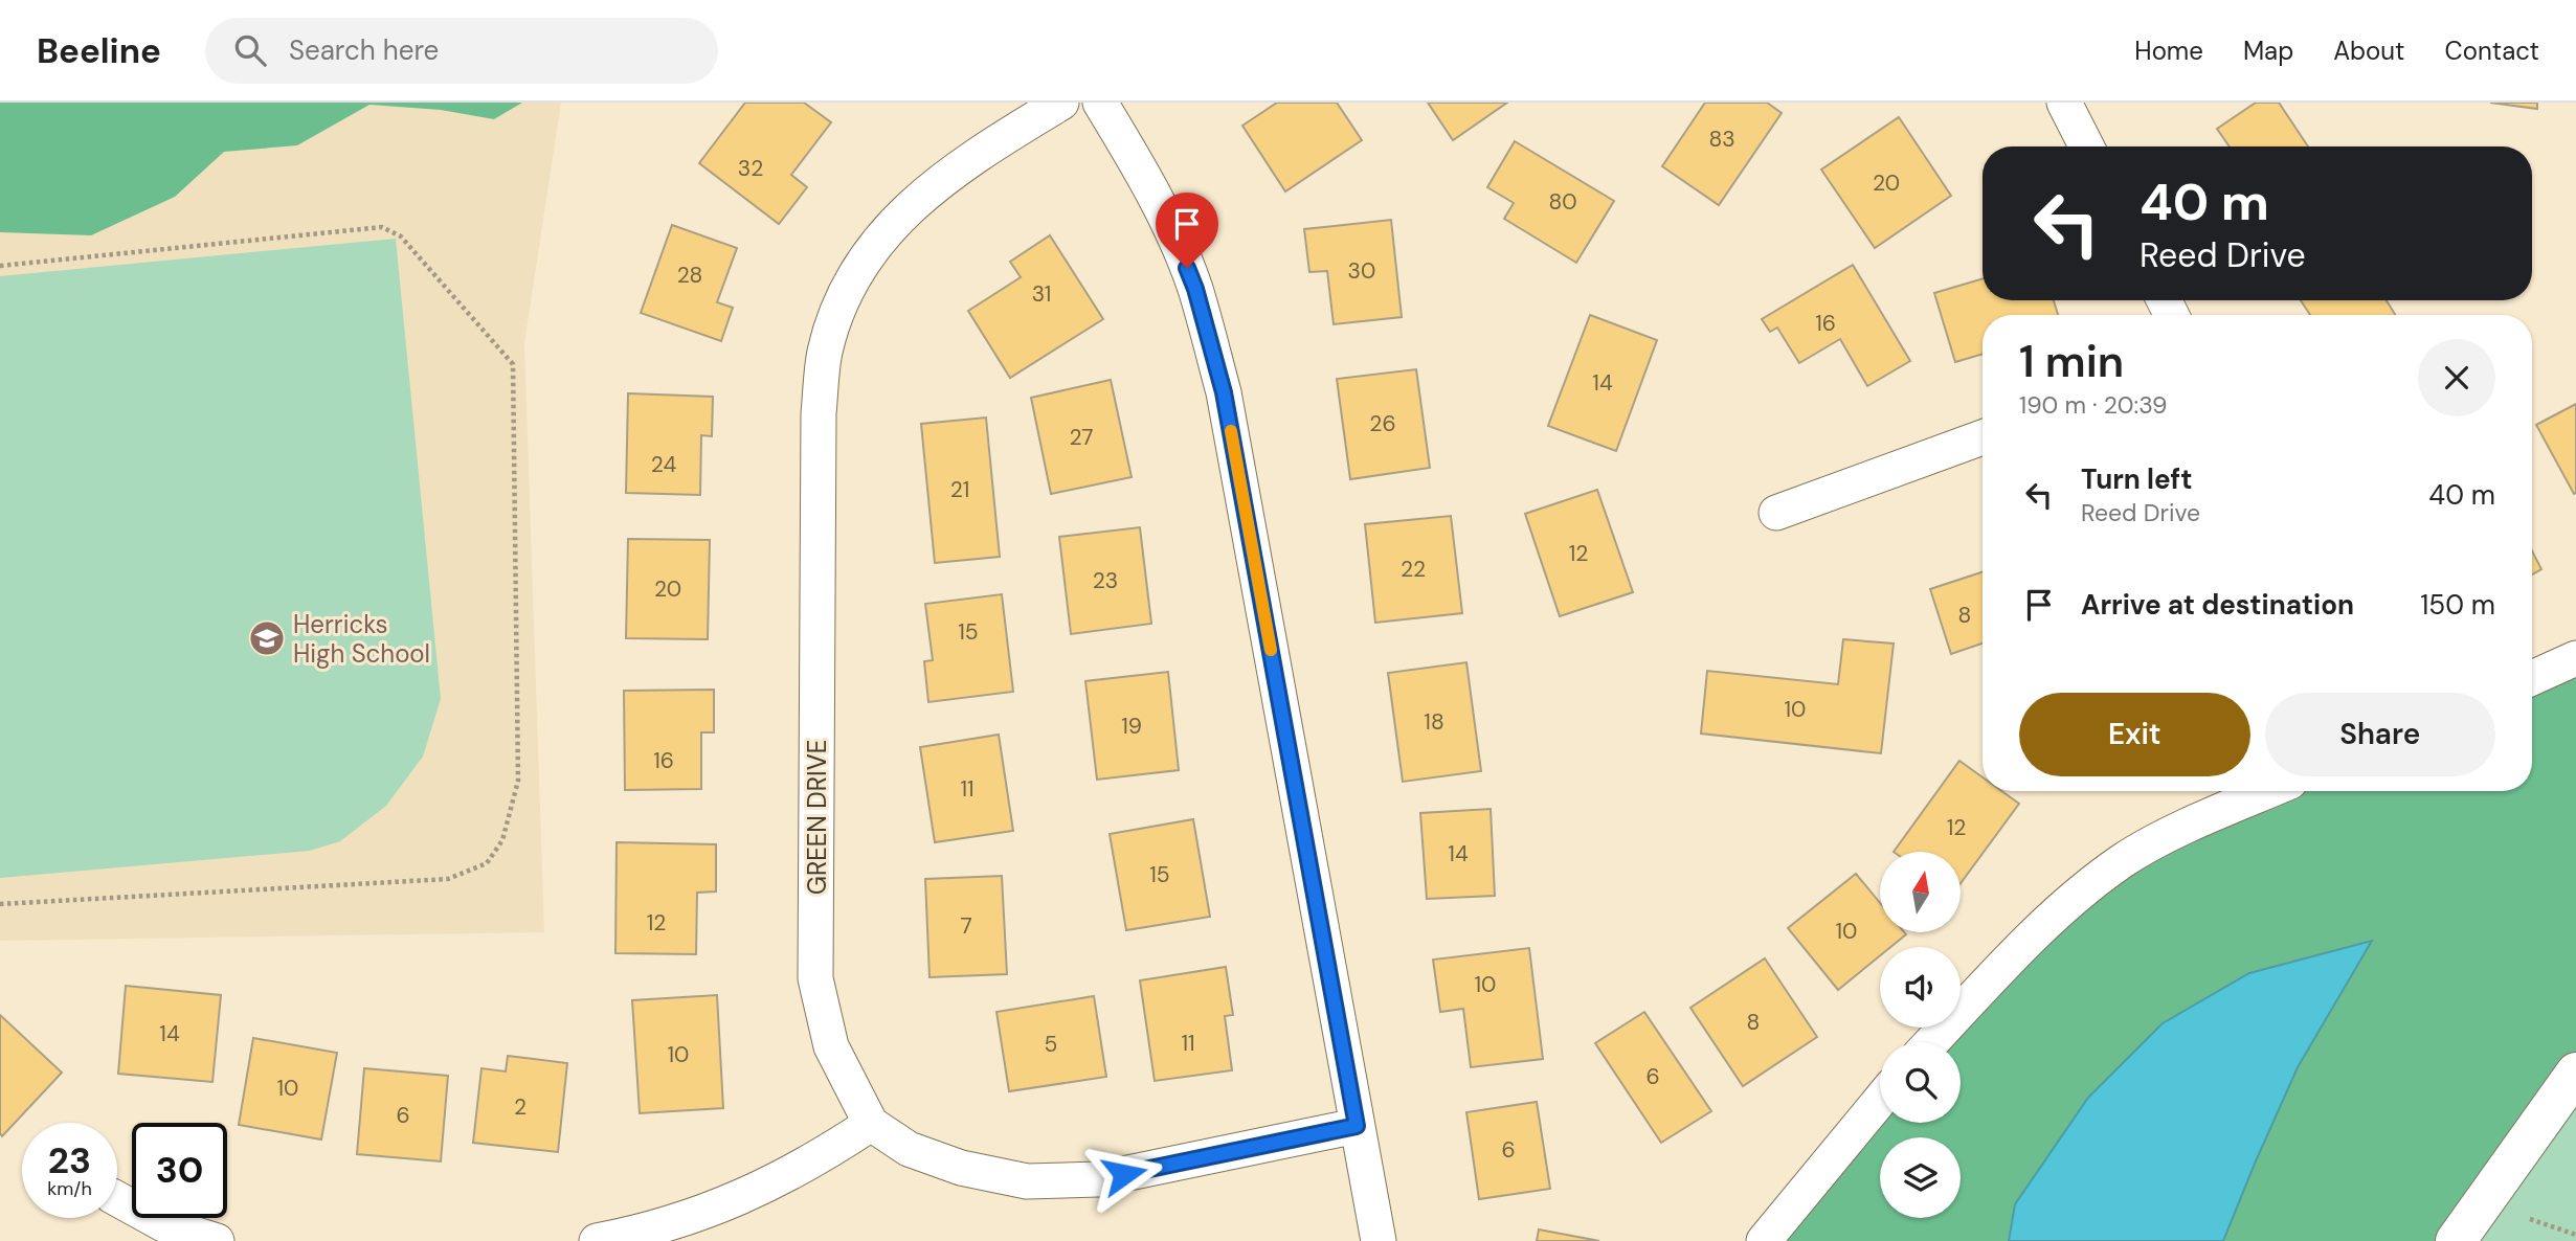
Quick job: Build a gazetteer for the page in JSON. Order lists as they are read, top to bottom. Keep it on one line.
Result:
{"streets":{"street":["GREEN DRIVE"]},"places":{"school or university":["Herricks High School"]},"house_numbers":["83","32","20","80","30","28","31","16","14","26","27","24","21","12","22","23","20","8","15","10","18","19","16","11","12","14","15","12","7","10","10","8","14","11","5","10","6","10","2","6","6"],"north":"top","page":{"header":"Beeline","search":"Search here","nav":["Home","Map","About","Contact"],"turn":["40 m","Reed Drive"],"heading":["1 min","190 m · 20:39"],"list":[{"name":"Turn left","note":"Reed Drive","value":"40 m"},{"name":"Arrive at destination","value":"150 m"}],"buttons":["Exit","Share"],"speed":"23 km/h","limit":"30"}}
